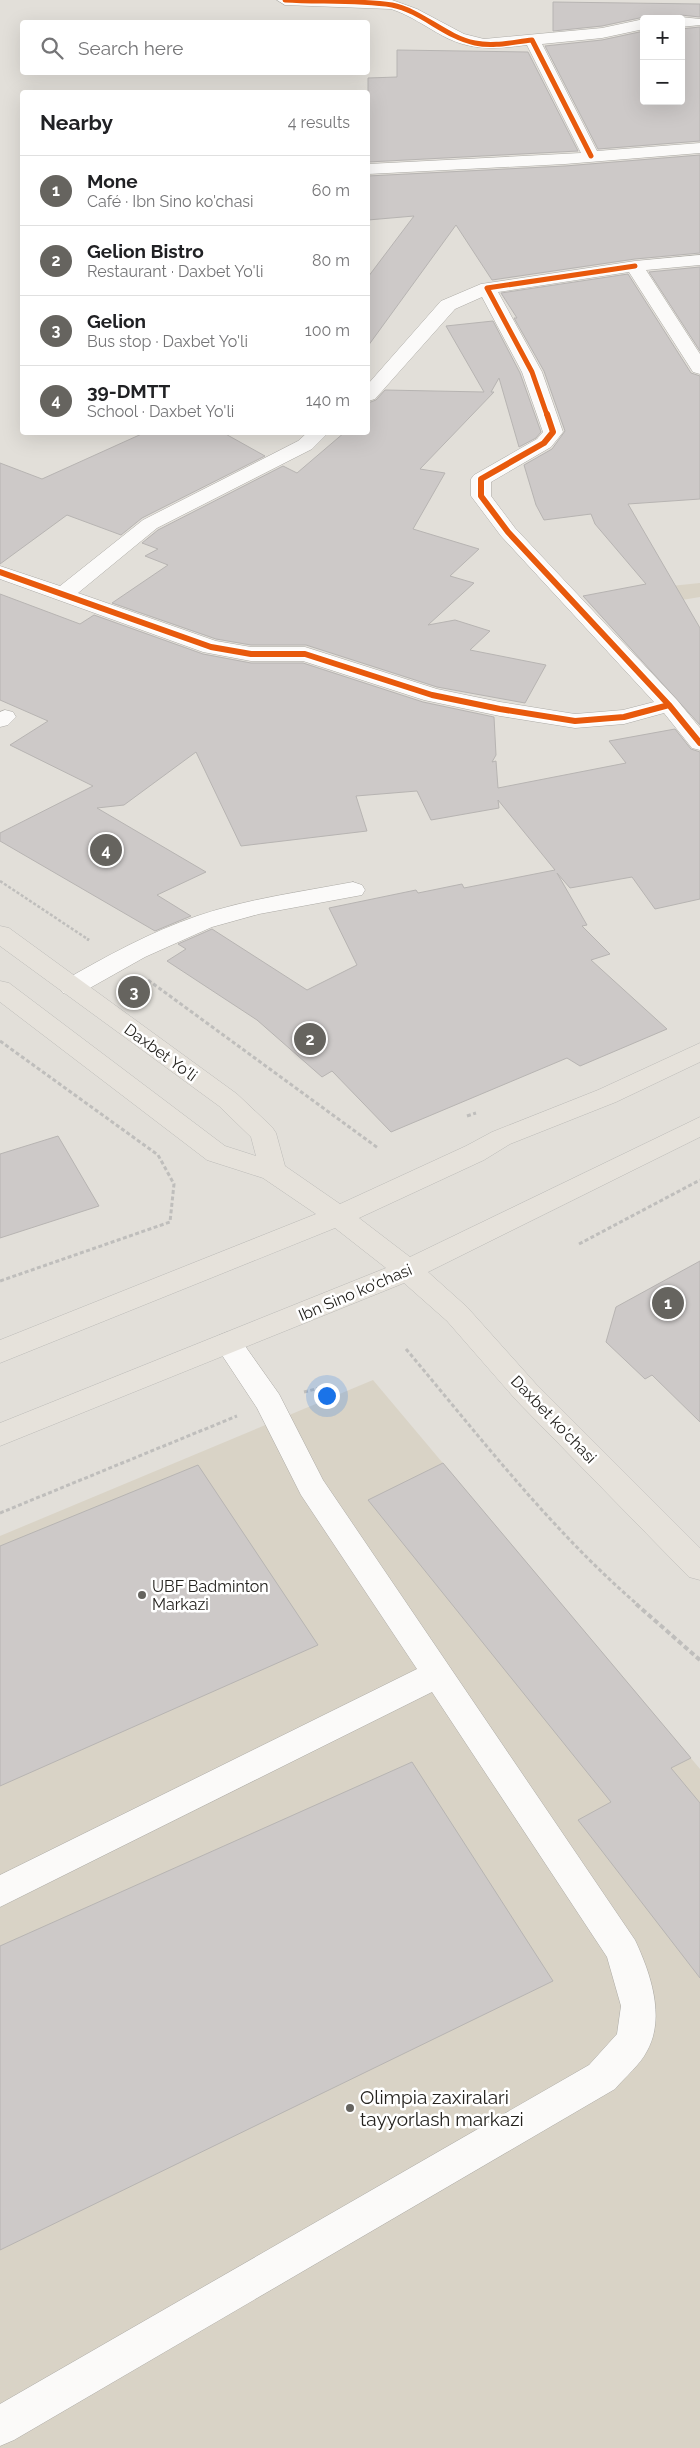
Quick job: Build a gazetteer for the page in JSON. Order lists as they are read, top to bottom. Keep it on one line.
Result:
{"streets":{"main road":["Daxbet Yo'li","Ibn Sino ko'chasi","Daxbet ko'chasi"]},"crossings":[["Ibn Sino ko'chasi","Daxbet ko'chasi"]],"places":["UBF Badminton Markazi","Olimpia zaxiralari tayyorlash markazi"],"page":{"map_buttons":["+","−"],"search":"Search here","heading":["Nearby","4 results"],"list":[{"mark":"1","name":"Mone","note":"Café · Ibn Sino ko'chasi","value":"60 m"},{"mark":"2","name":"Gelion Bistro","note":"Restaurant · Daxbet Yo'li","value":"80 m"},{"mark":"3","name":"Gelion","note":"Bus stop · Daxbet Yo'li","value":"100 m"},{"mark":"4","name":"39-DMTT","note":"School · Daxbet Yo'li","value":"140 m"}],"pins":["4","3","2","1"]}}
